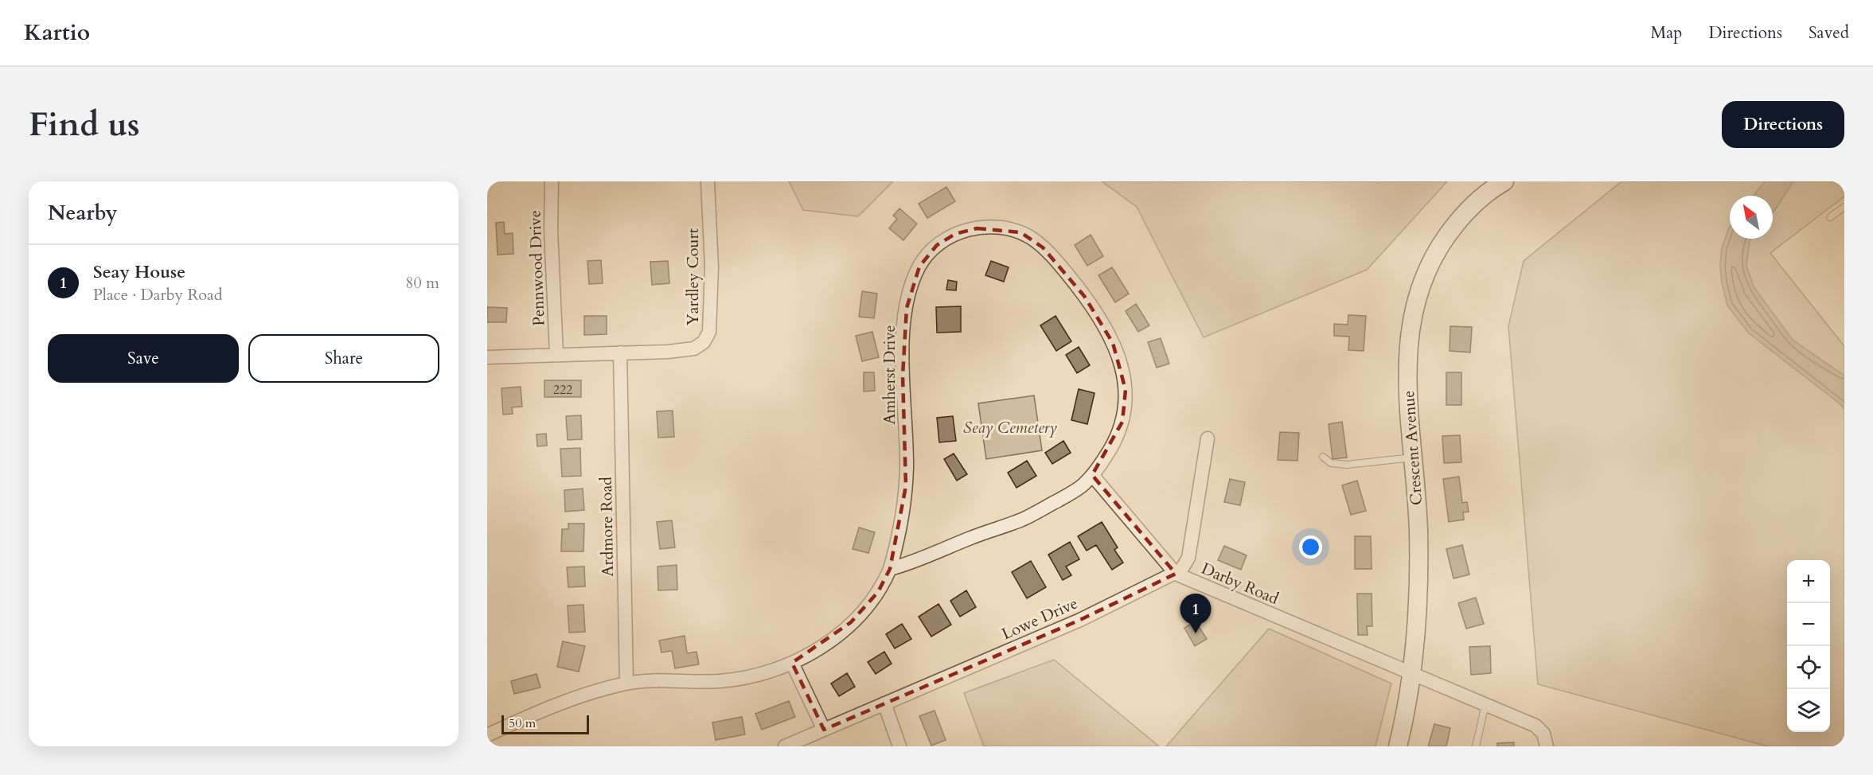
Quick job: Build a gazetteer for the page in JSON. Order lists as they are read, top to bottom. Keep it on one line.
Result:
{"streets":{"street":["Pennwood Drive","Yardley Court","Amherst Drive","Crescent Avenue","Ardmore Road","Darby Road","Lowe Drive"]},"crossings":[["Yardley Court","Ardmore Road"],["Amherst Drive","Ardmore Road"],["Amherst Drive","Darby Road"],["Crescent Avenue","Darby Road"],["Darby Road","Lowe Drive"]],"parks":["Seay Cemetery"],"house_numbers":["222"],"scale_bar":"50 m","north":"top left","page":{"header":"Kartio","nav":["Map","Directions","Saved"],"buttons":["Directions",["Save","Share"]],"title":"Find us","heading":"Nearby","list":[{"mark":"1","name":"Seay House","note":"Place · Darby Road","value":"80 m"}],"map_buttons":["+","−"],"pins":"1","scale":"50 m"}}
